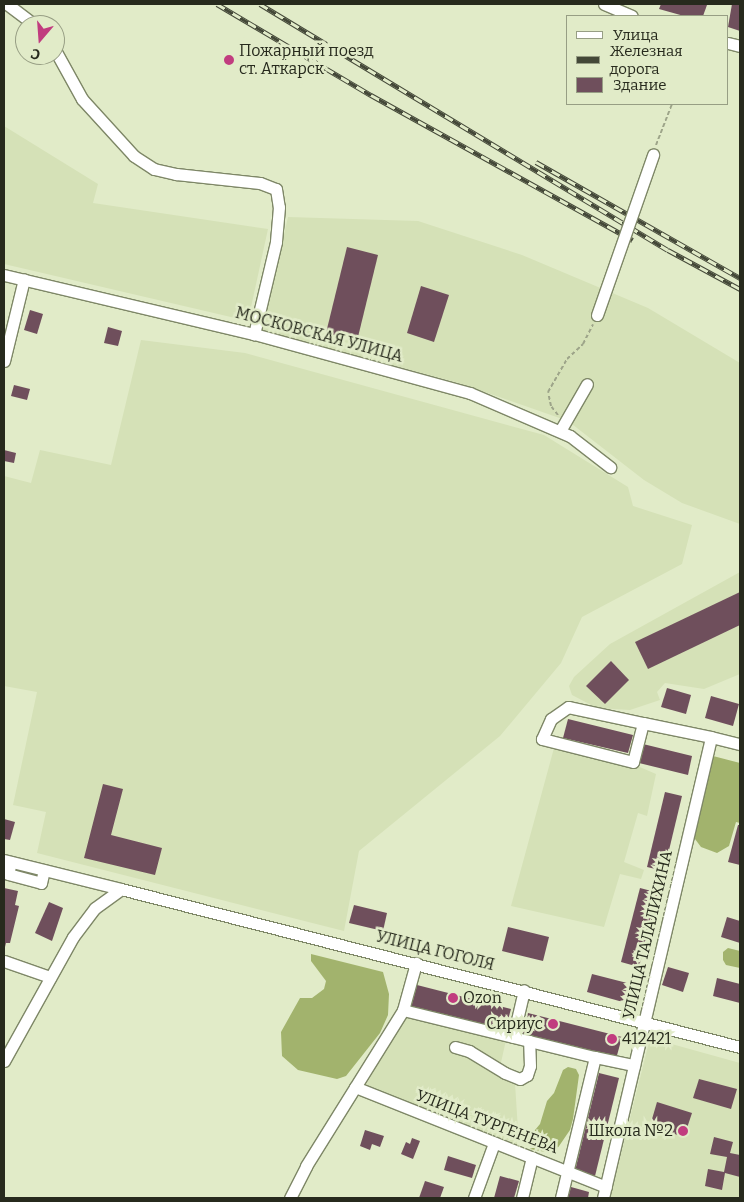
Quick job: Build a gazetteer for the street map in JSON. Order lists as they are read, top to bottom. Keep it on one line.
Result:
{"streets":{"street":["МОСКОВСКАЯ УЛИЦА","УЛИЦА ТАЛАЛИХИНА","УЛИЦА ГОГОЛЯ","УЛИЦА ТУРГЕНЕВА"]},"crossings":[["УЛИЦА ТАЛАЛИХИНА","УЛИЦА ГОГОЛЯ"],["УЛИЦА ТАЛАЛИХИНА","УЛИЦА ТУРГЕНЕВА"]],"places":["Пожарный поезд ст. Аткарск","Ozon","Сириус","412421","Школа №2"],"legend":["Улица","Железная дорога","Здание"],"north":"bottom"}
